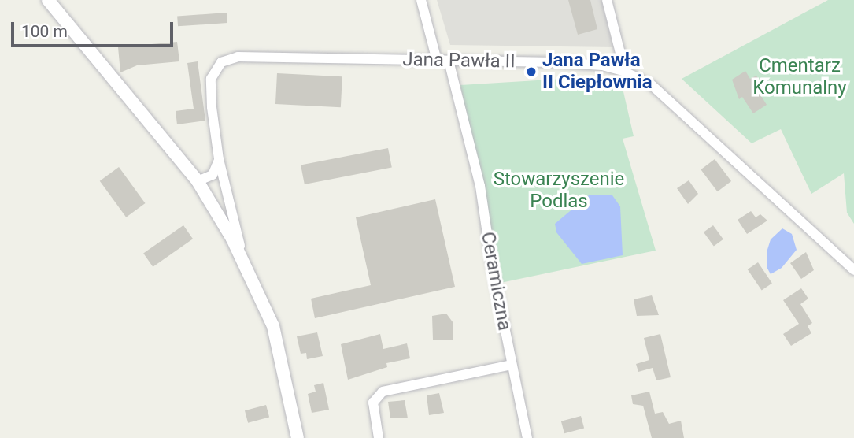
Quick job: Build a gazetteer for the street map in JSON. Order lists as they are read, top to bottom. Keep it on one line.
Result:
{"streets":{"street":["Jana Pawła II","Ceramiczna"]},"crossings":[["Jana Pawła II","Ceramiczna"]],"parks":["Cmentarz Komunalny","Stowarzyszenie Podlas"],"places":["Jana Pawła II Ciepłownia"],"scale_bar":"100 m"}
